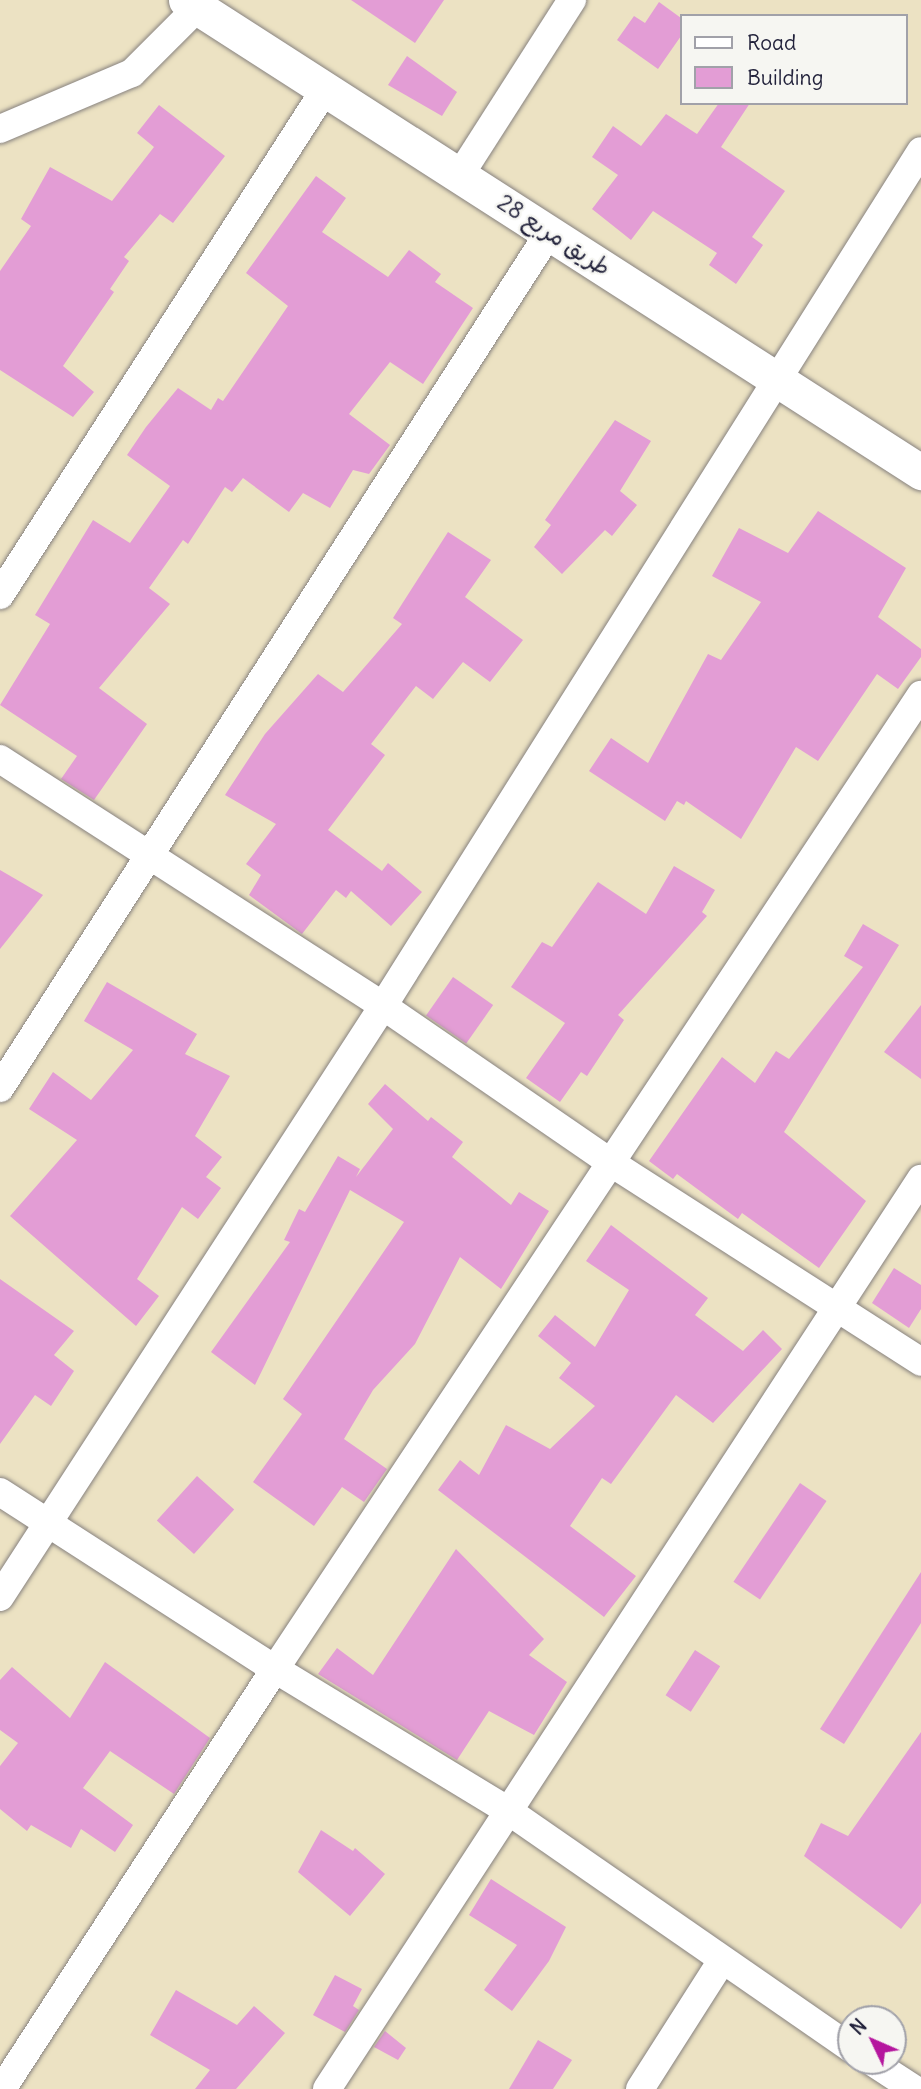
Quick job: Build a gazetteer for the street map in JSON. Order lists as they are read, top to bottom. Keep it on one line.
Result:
{"streets":{"street":["طريق مربع 28"]},"legend":["Road","Building"],"north":"top left"}
